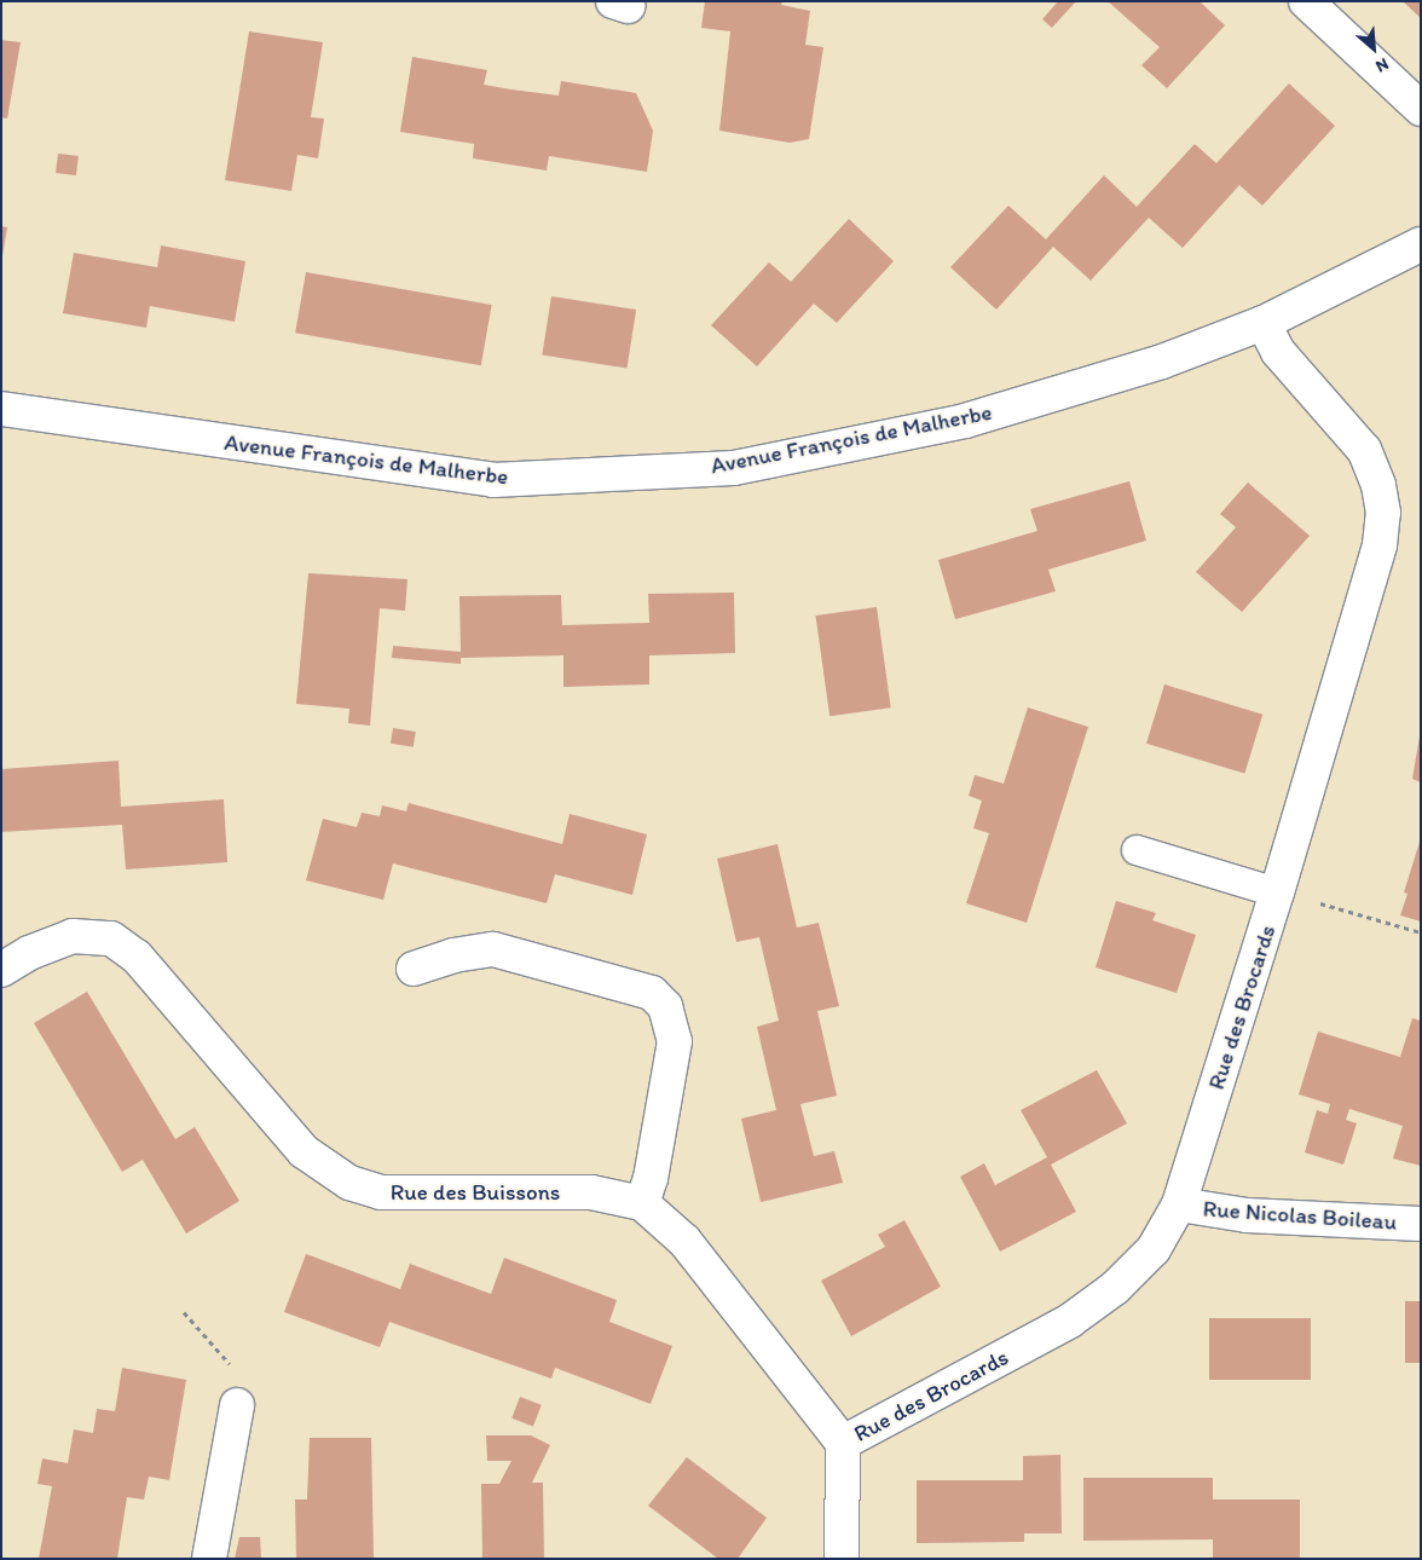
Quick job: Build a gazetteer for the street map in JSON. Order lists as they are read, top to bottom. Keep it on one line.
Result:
{"streets":{"street":["Avenue François de Malherbe","Rue des Brocards","Rue des Buissons","Rue Nicolas Boileau"]},"crossings":[["Avenue François de Malherbe","Rue des Brocards"],["Rue des Brocards","Rue des Buissons"],["Rue des Brocards","Rue Nicolas Boileau"]],"north":"bottom right"}
